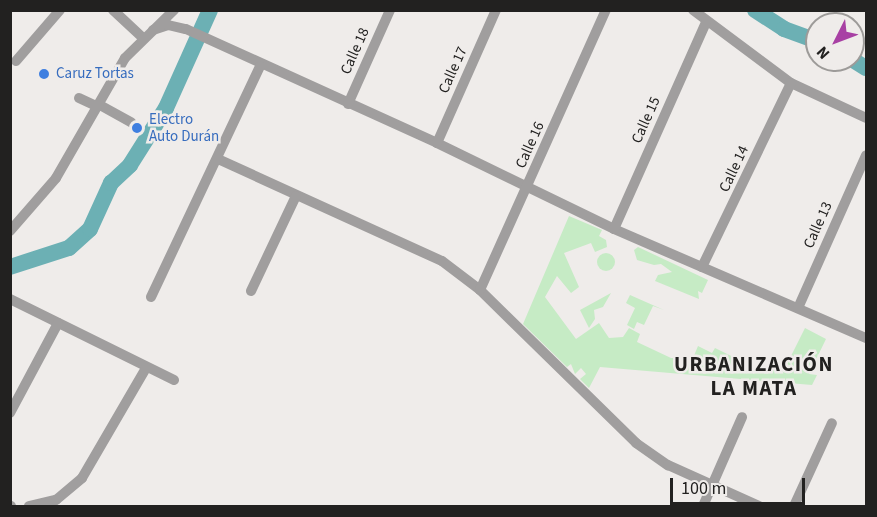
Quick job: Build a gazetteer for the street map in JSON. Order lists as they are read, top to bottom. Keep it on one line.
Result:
{"streets":{"street":["Calle 18","Calle 17","Calle 15","Calle 16","Calle 14","Calle 13"]},"districts":["URBANIZACIÓN LA MATA"],"places":["Caruz Tortas","Electro Auto Durán"],"scale_bar":"100 m","north":"bottom left"}
